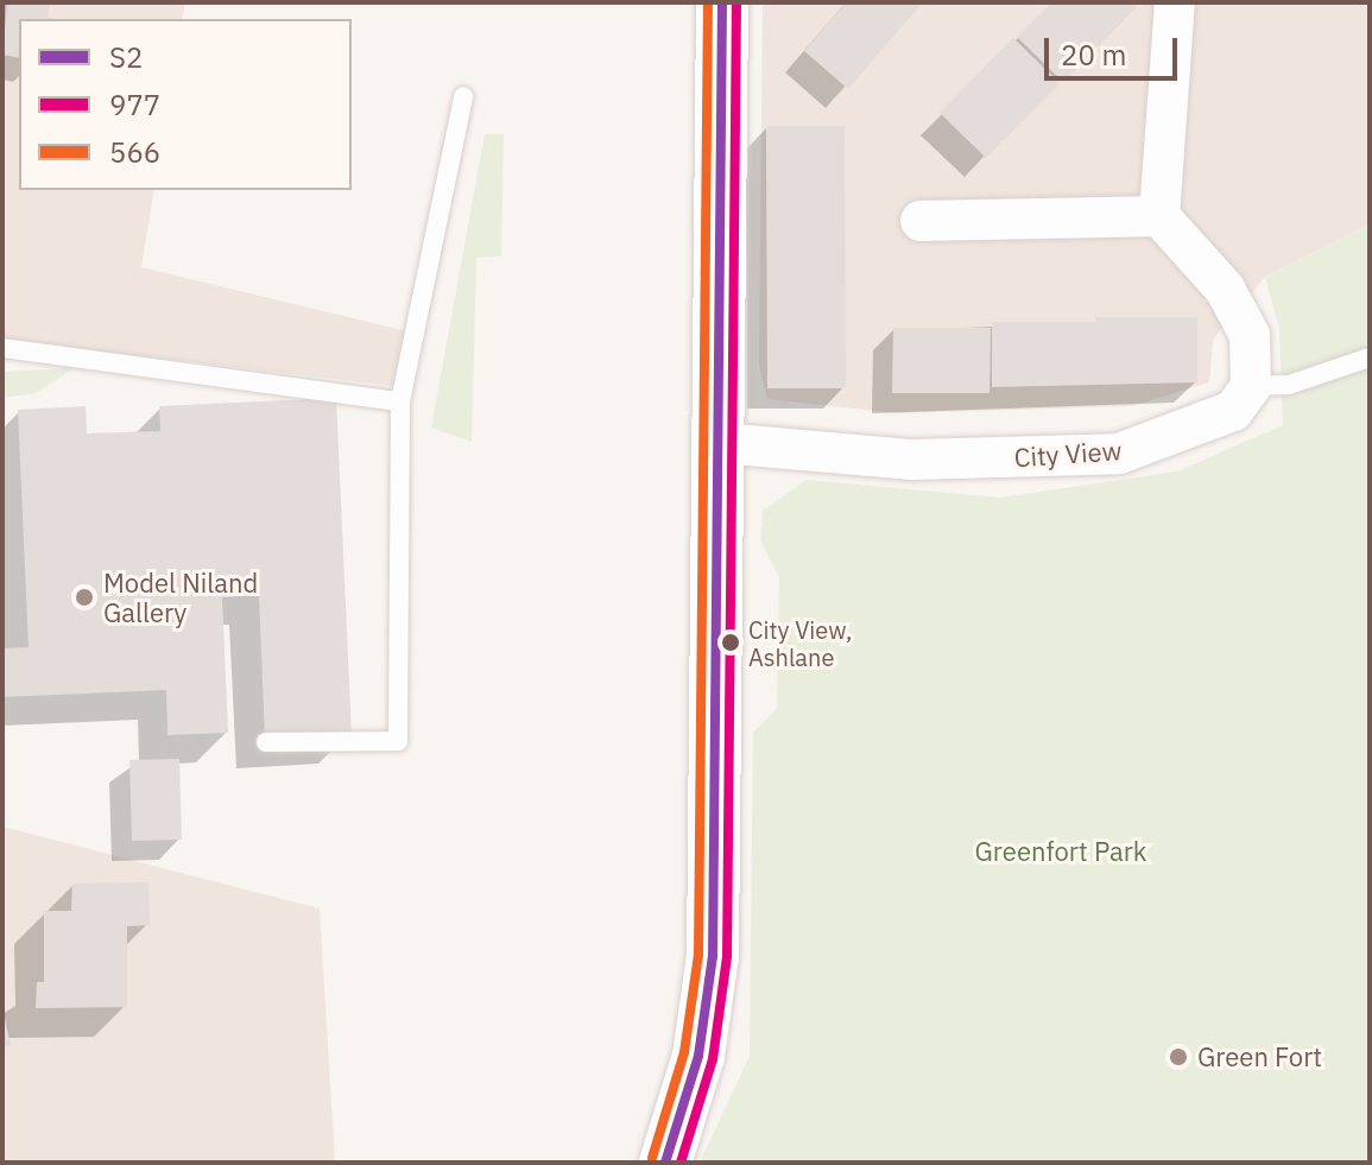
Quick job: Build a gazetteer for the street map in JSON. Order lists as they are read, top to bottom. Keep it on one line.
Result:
{"streets":{"street":["City View"]},"parks":["Greenfort Park"],"places":["Model Niland Gallery","City View, Ashlane","Green Fort"],"lines":["transit line S2","transit line 977","transit line 566"],"legend":["S2","977","566"],"scale_bar":"20 m"}
